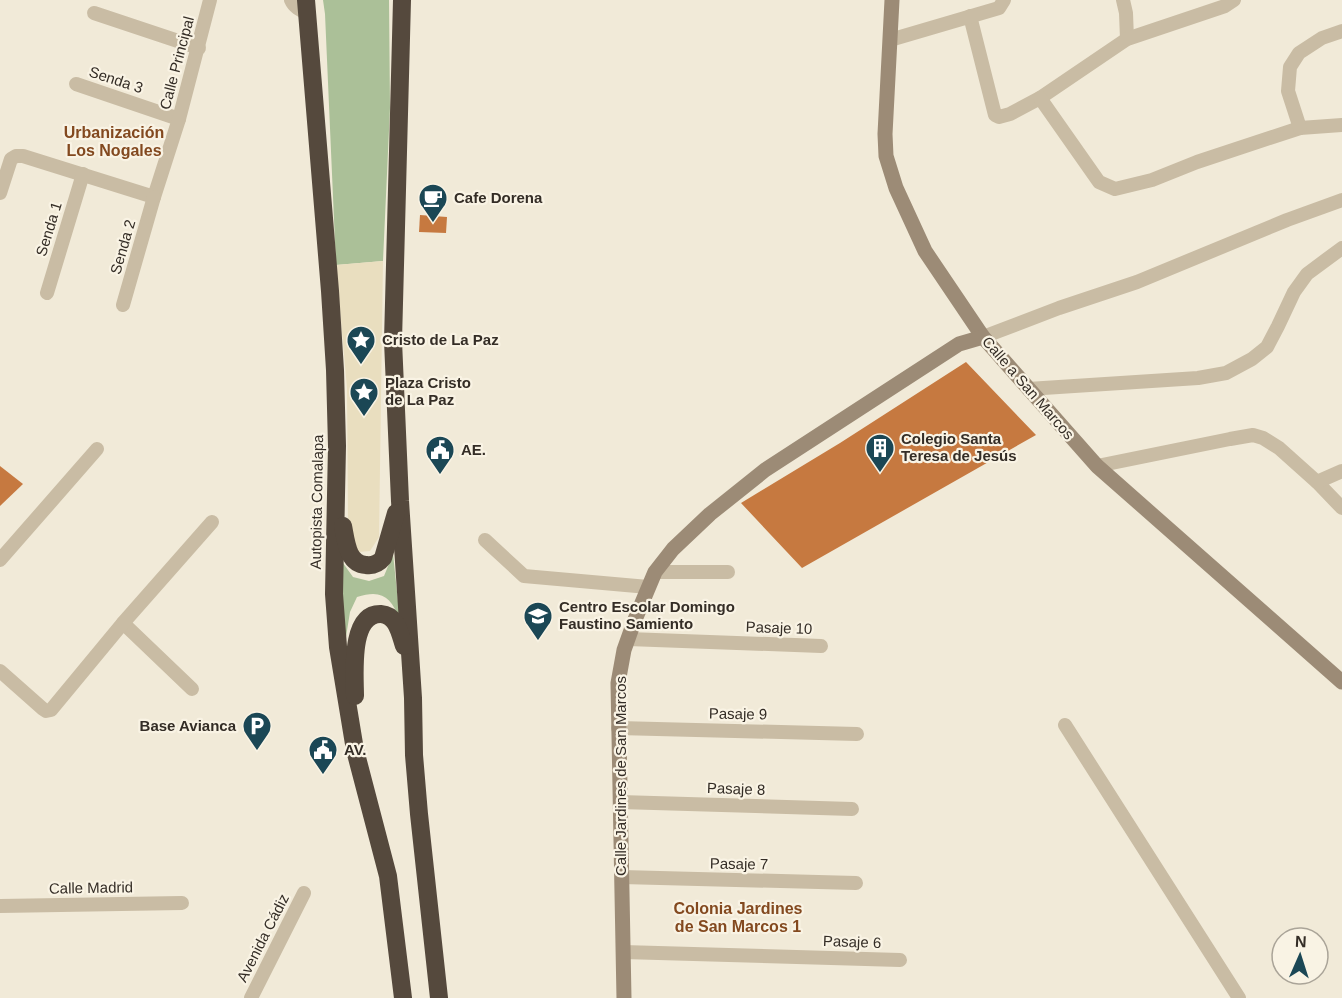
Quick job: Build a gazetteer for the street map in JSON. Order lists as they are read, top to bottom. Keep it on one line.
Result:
{"streets":{"highway":["Autopista Comalapa"],"main road":["Calle a San Marcos","Calle Jardines de San Marcos"],"street":["Calle Principal","Senda 3","Senda 1","Senda 2","Pasaje 10","Pasaje 9","Pasaje 8","Pasaje 7","Calle Madrid","Avenida Cádiz","Pasaje 6"]},"crossings":[["Calle Principal","Senda 3"],["Calle Principal","Senda 2"],["Calle a San Marcos","Calle Jardines de San Marcos"],["Pasaje 10","Calle Jardines de San Marcos"],["Pasaje 9","Calle Jardines de San Marcos"],["Calle Jardines de San Marcos","Pasaje 8"],["Calle Jardines de San Marcos","Pasaje 7"],["Calle Jardines de San Marcos","Pasaje 6"]],"districts":["Urbanización Los Nogales","Colonia Jardines de San Marcos 1"],"places":{"cafe":["Cafe Dorena"],"place":["Cristo de La Paz","Plaza Cristo de La Paz"],"building":["Colegio Santa Teresa de Jesús"],"public building":["AE.","AV."],"school or university":["Centro Escolar Domingo Faustino Samiento"],"parking":["Base Avianca"]},"north":"top"}
